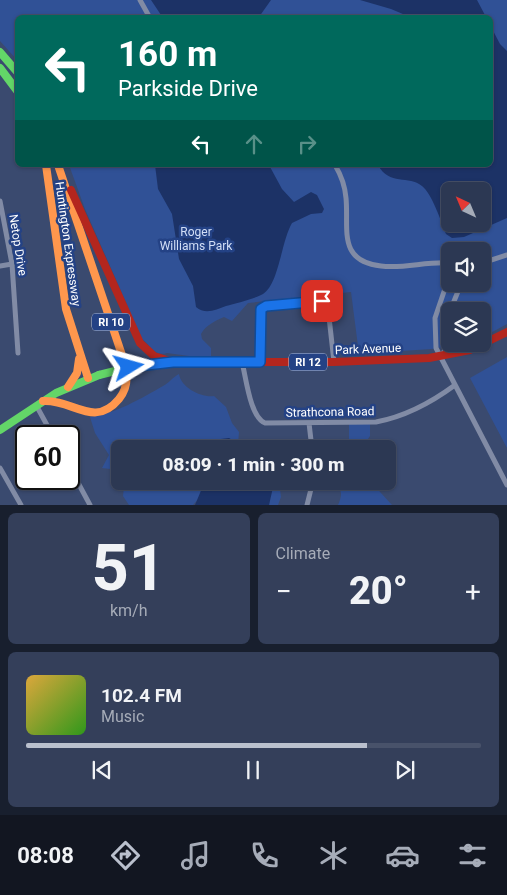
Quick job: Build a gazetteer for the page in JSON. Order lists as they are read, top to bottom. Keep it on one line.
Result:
{"streets":{"main road":["Huntington Expressway","RI 10","Park Avenue","RI 12"],"street":["Netop Drive","Strathcona Road"]},"crossings":[["Huntington Expressway","Park Avenue"],["RI 10","Park Avenue"],["Park Avenue","Strathcona Road"]],"parks":["Roger Williams Park"],"north":"top left","page":{"turn":["160 m","Parkside Drive"],"limit":"60","trip":"08:09 · 1 min · 300 m","tile":[["51","km/h"],"Climate"],"heat":["−","20°","+"],"song":["102.4 FM","Music"],"tabs":"08:08"}}
